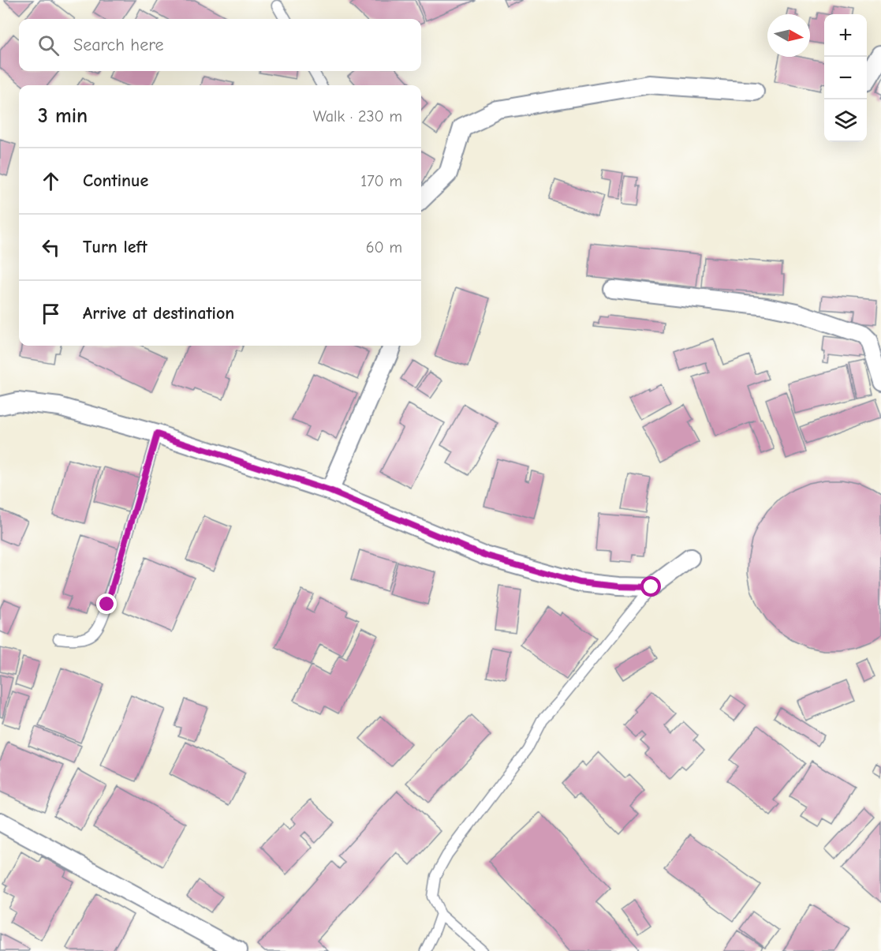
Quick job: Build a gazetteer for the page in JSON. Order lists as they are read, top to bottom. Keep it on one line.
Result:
{"north":"right","page":{"map_buttons":["+","−"],"search":"Search here","heading":["3 min","Walk · 230 m"],"list":[["Continue","170 m"],["Turn left","60 m"],"Arrive at destination"]}}
